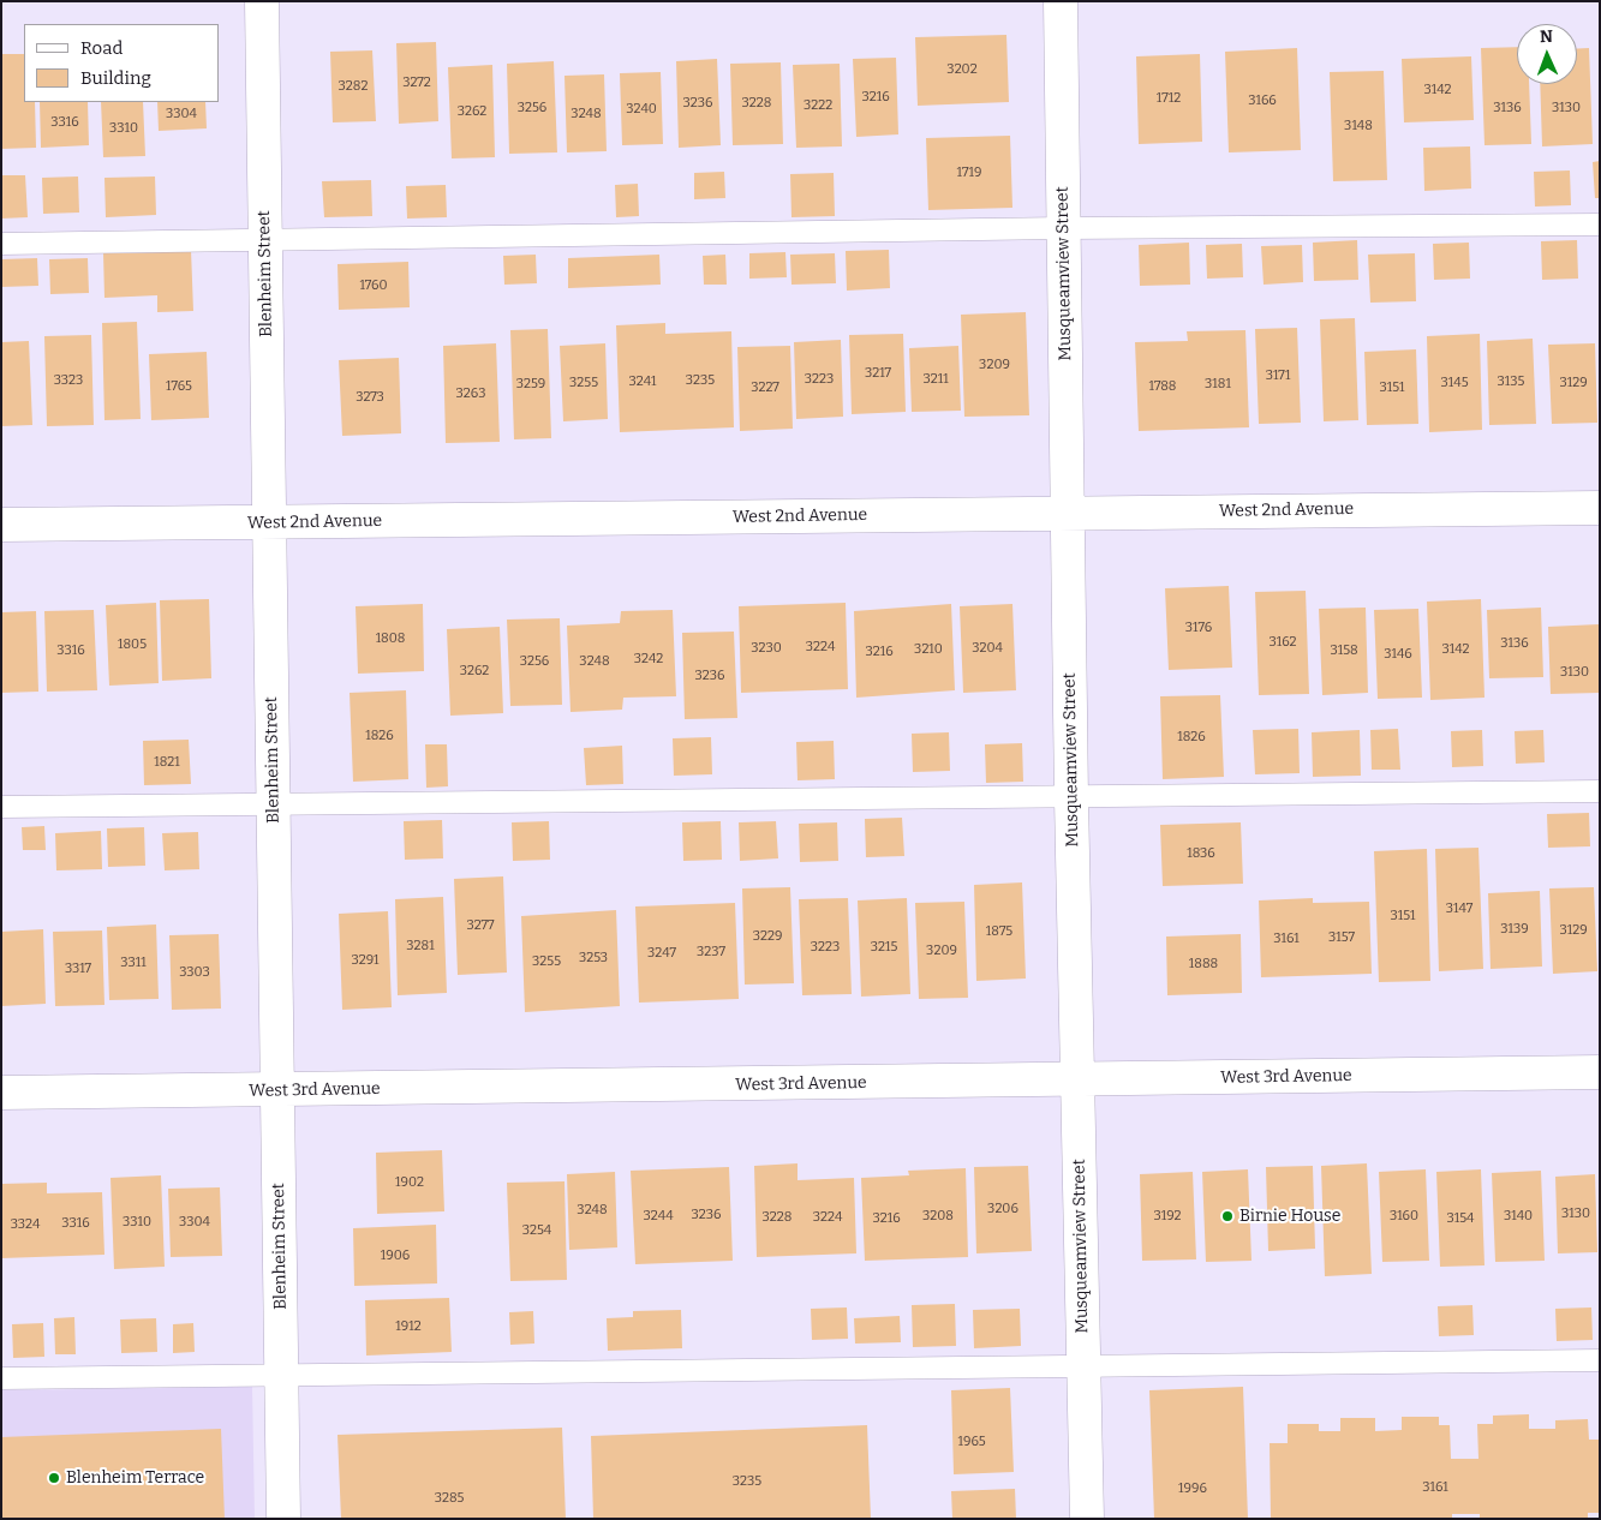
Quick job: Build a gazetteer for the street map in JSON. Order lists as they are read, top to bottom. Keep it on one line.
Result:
{"streets":{"street":["Blenheim Street","Musqueamview Street","West 2nd Avenue","West 3rd Avenue"]},"crossings":[["Blenheim Street","West 2nd Avenue"],["Blenheim Street","West 3rd Avenue"],["Musqueamview Street","West 2nd Avenue"],["Musqueamview Street","West 3rd Avenue"]],"places":["Birnie House","Blenheim Terrace"],"house_numbers":["3202","3272","3282","3142","3216","1712","3166","3236","3228","3222","3256","3136","3130","3240","3262","3304","3248","3316","3148","3310","1719","1760","3209","3217","3171","3223","3211","3323","3235","3241","3135","3255","3145","3129","3259","3181","1765","1788","3227","3151","3263","3273","3176","1808","3162","3136","1805","3224","3230","3204","3210","3142","3316","3158","3216","3146","3242","3256","3248","3262","3130","3236","1826","1826","1821","1836","3147","3151","3277","3139","3129","1875","3229","3157","3161","3281","3223","3215","3209","3237","3247","3253","3291","3255","3311","1888","3317","3303","1902","3206","3248","3130","3236","3244","3208","3192","3160","3140","3228","3224","3216","3154","3310","3304","3316","3324","3254","1906","1912","1965","3235","3161","1996","3285"],"legend":["Road","Building"],"north":"top"}
